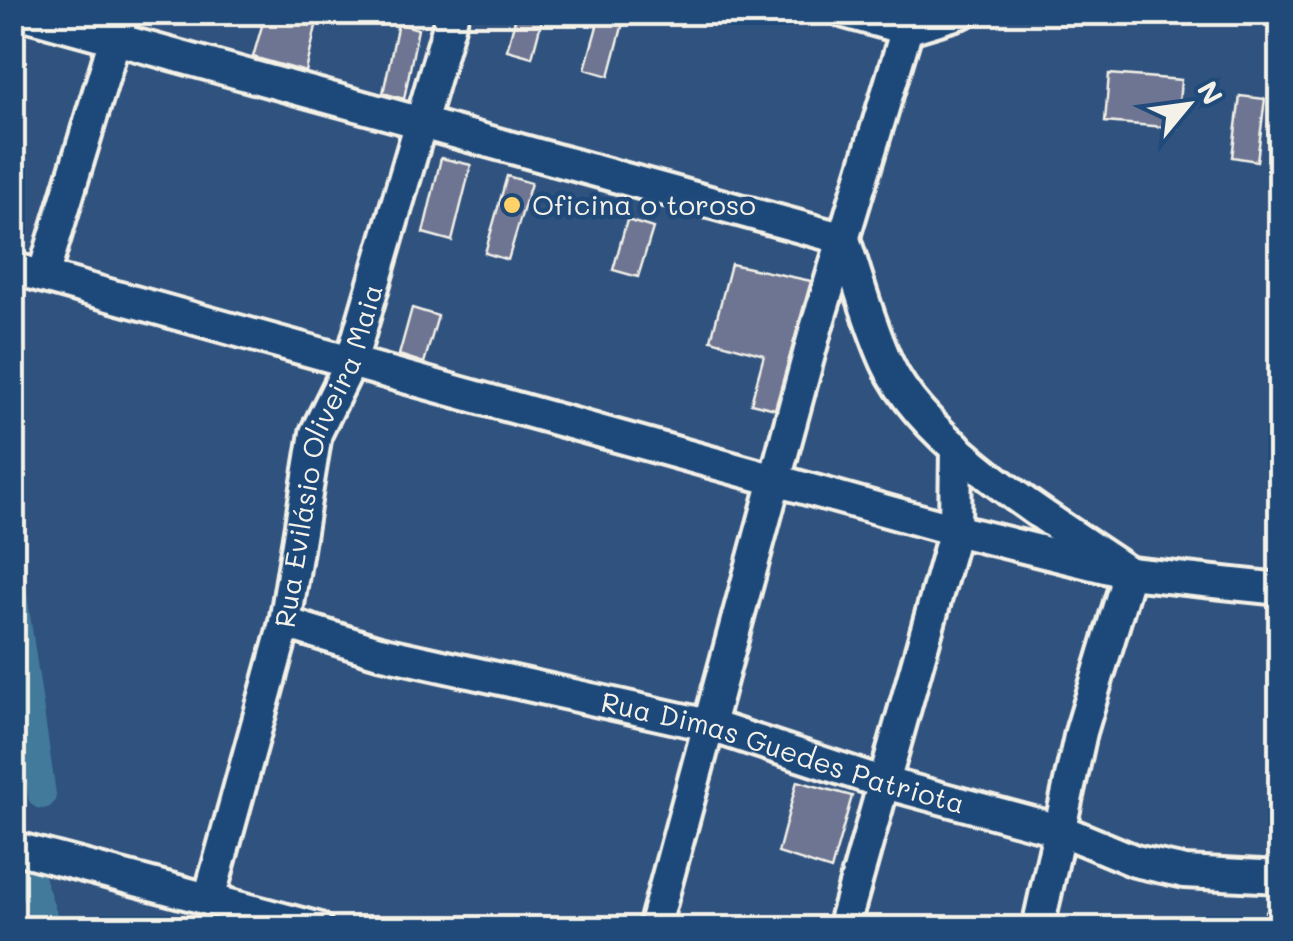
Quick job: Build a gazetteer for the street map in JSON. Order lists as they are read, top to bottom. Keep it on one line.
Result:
{"streets":{"street":["Rua Evilásio Oliveira Maia","Rua Dimas Guedes Patriota"]},"crossings":[["Rua Evilásio Oliveira Maia","Rua Dimas Guedes Patriota"]],"places":["Oficina o toroso"],"north":"top right"}
